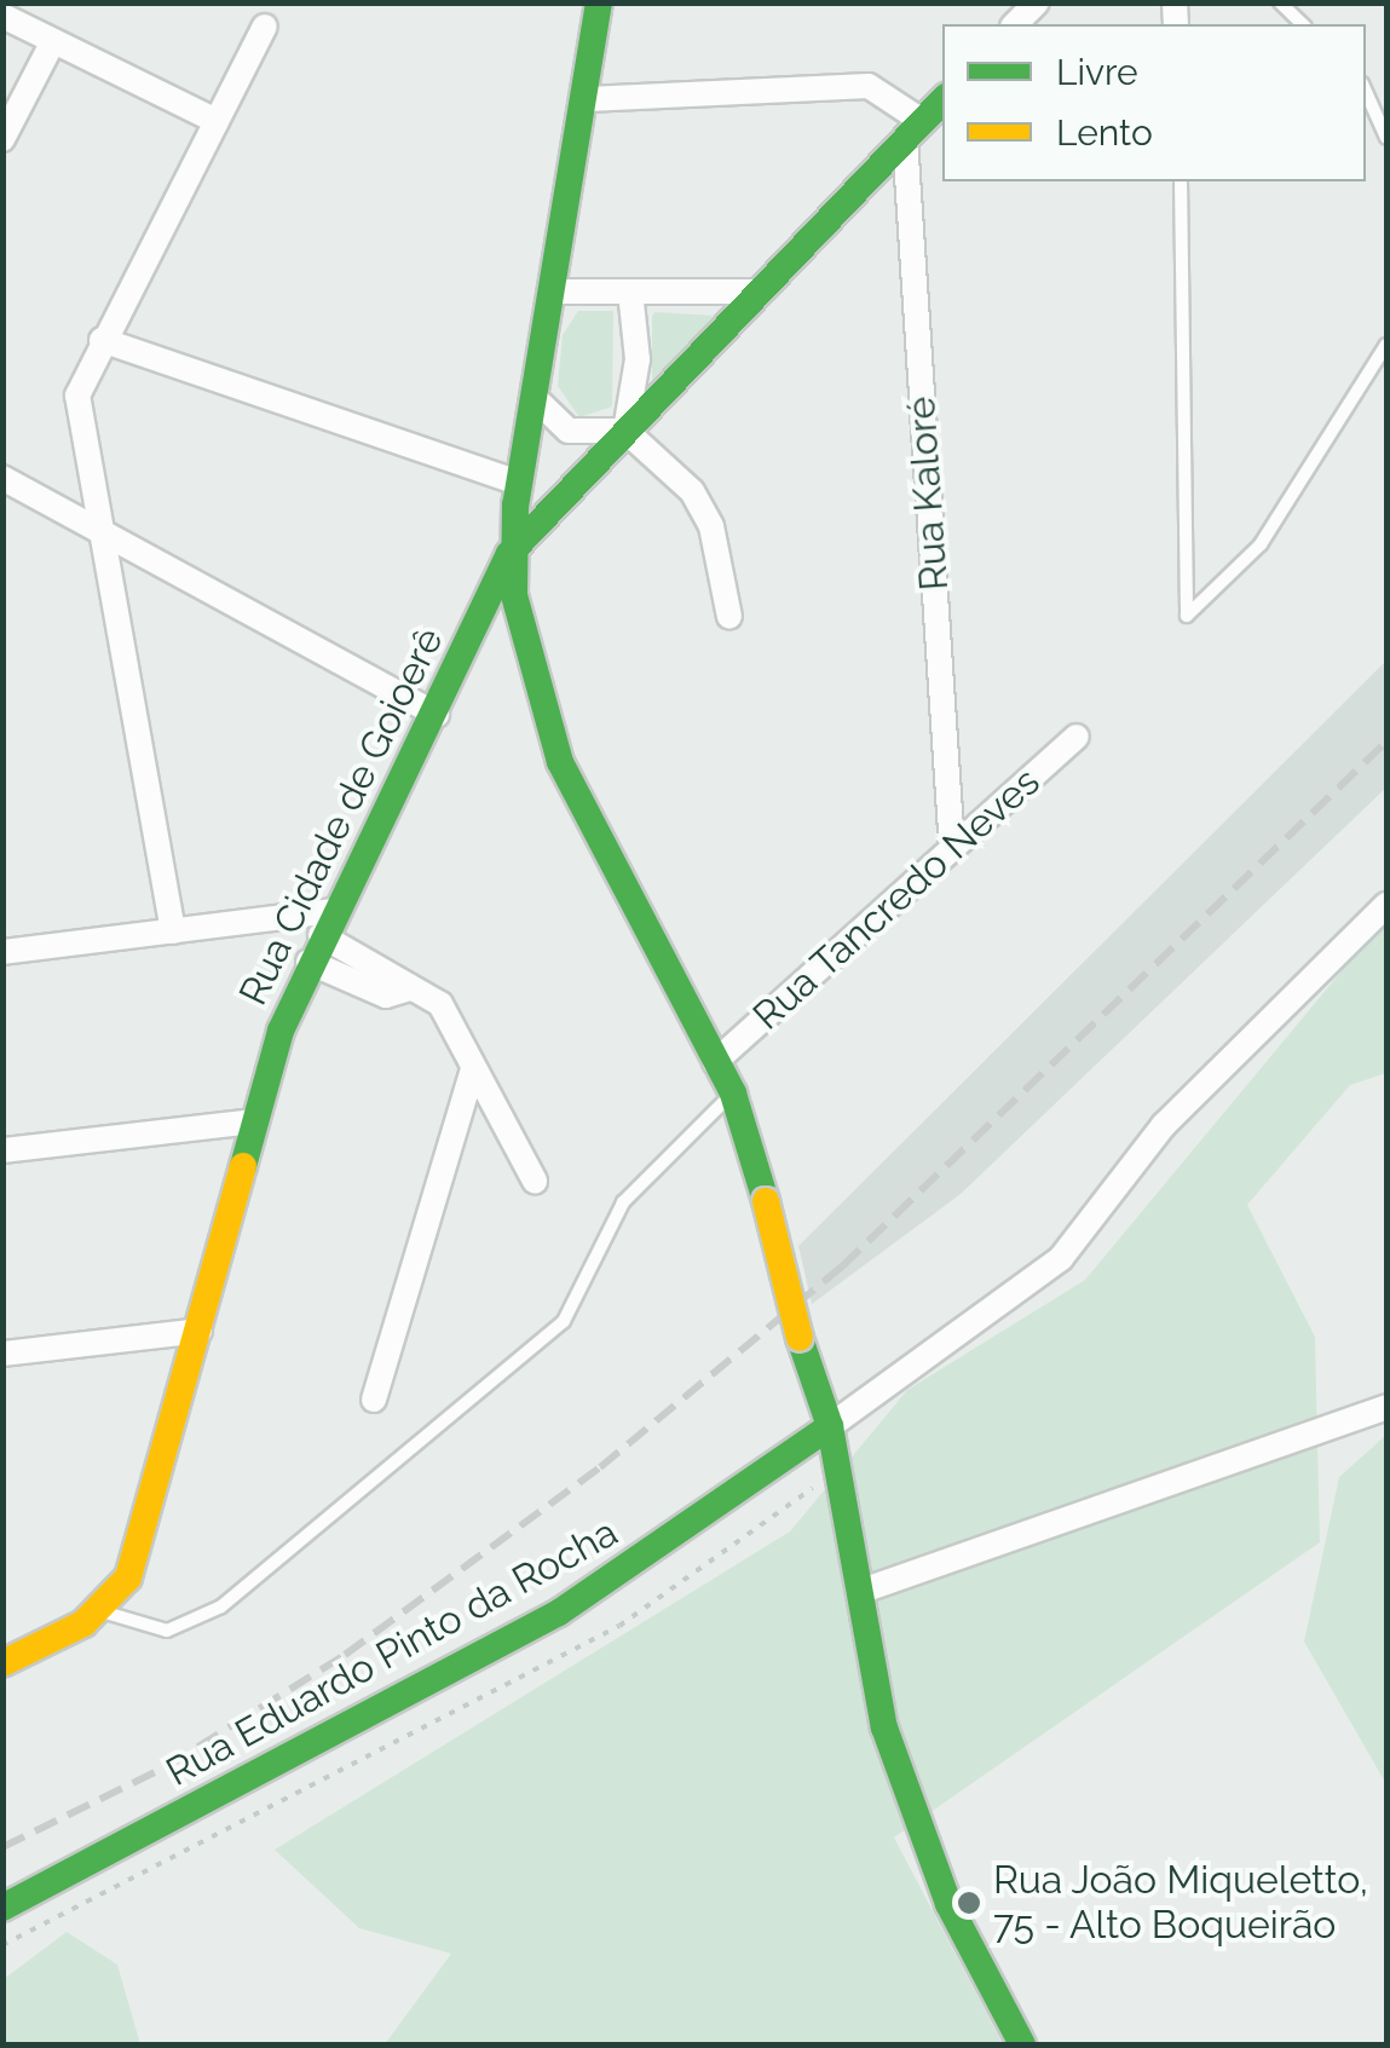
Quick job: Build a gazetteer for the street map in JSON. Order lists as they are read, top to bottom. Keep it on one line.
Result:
{"streets":{"main road":["Rua Cidade de Goioerê","Rua Eduardo Pinto da Rocha"],"street":["Rua Kaloré","Rua Tancredo Neves"]},"crossings":[["Rua Kaloré","Rua Cidade de Goioerê"],["Rua Kaloré","Rua Tancredo Neves"]],"places":["Rua João Miqueletto, 75 - Alto Boqueirão"],"legend":["Livre","Lento"]}
